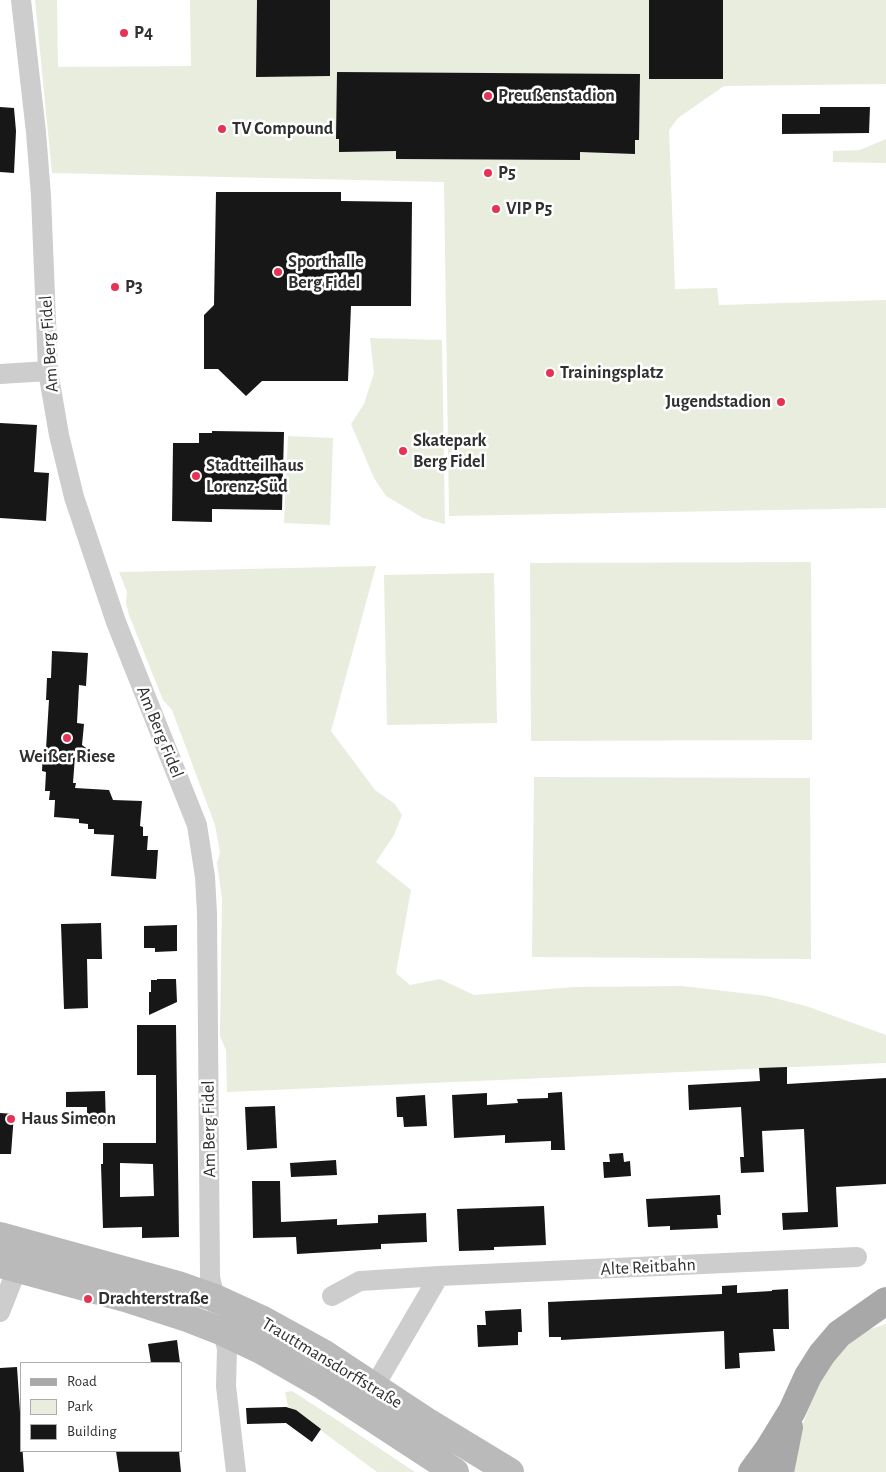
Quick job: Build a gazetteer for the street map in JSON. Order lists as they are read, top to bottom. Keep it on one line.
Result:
{"streets":{"street":["Am Berg Fidel","Alte Reitbahn","Trauttmansdorffstraße"]},"crossings":[["Am Berg Fidel","Trauttmansdorffstraße"]],"places":["P4","Preußenstadion","TV Compound","P5","VIP P5","Sporthalle Berg Fidel","P3","Trainingsplatz","Jugendstadion","Skatepark Berg Fidel","Stadtteilhaus Lorenz-Süd","Weißer Riese","Haus Simeon","Drachterstraße"],"legend":["Road","Park","Building"]}
